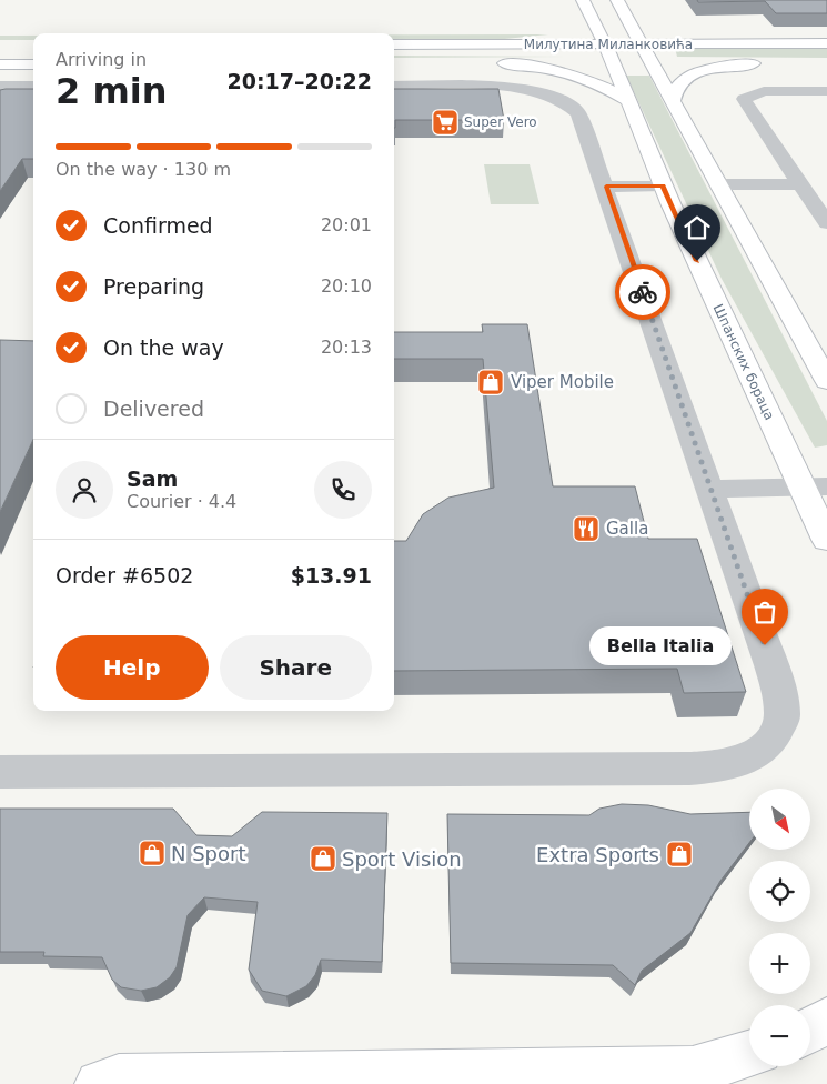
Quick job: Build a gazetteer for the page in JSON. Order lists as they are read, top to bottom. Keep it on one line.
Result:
{"streets":{"street":["Милутина Миланковића","Шпанских бораца"]},"crossings":[["Милутина Миланковића","Шпанских бораца"]],"places":{"supermarket":["Super Vero"],"shop":["Viper Mobile","N Sport","Extra Sports","Sport Vision"],"restaurant":["Galla"],"other":["Bella Italia"]},"north":"bottom right","page":{"heading":["2 min","Arriving in","20:17–20:22"],"panel":["Sam","Courier · 4.4","Order #6502","$13.91"],"bar":"On the way · 130 m","list":[["Confirmed","20:01"],["Preparing","20:10"],["On the way","20:13"],"Delivered"],"buttons":["Help","Share"],"bubble":"Bella Italia","map_buttons":["+","−"]}}
